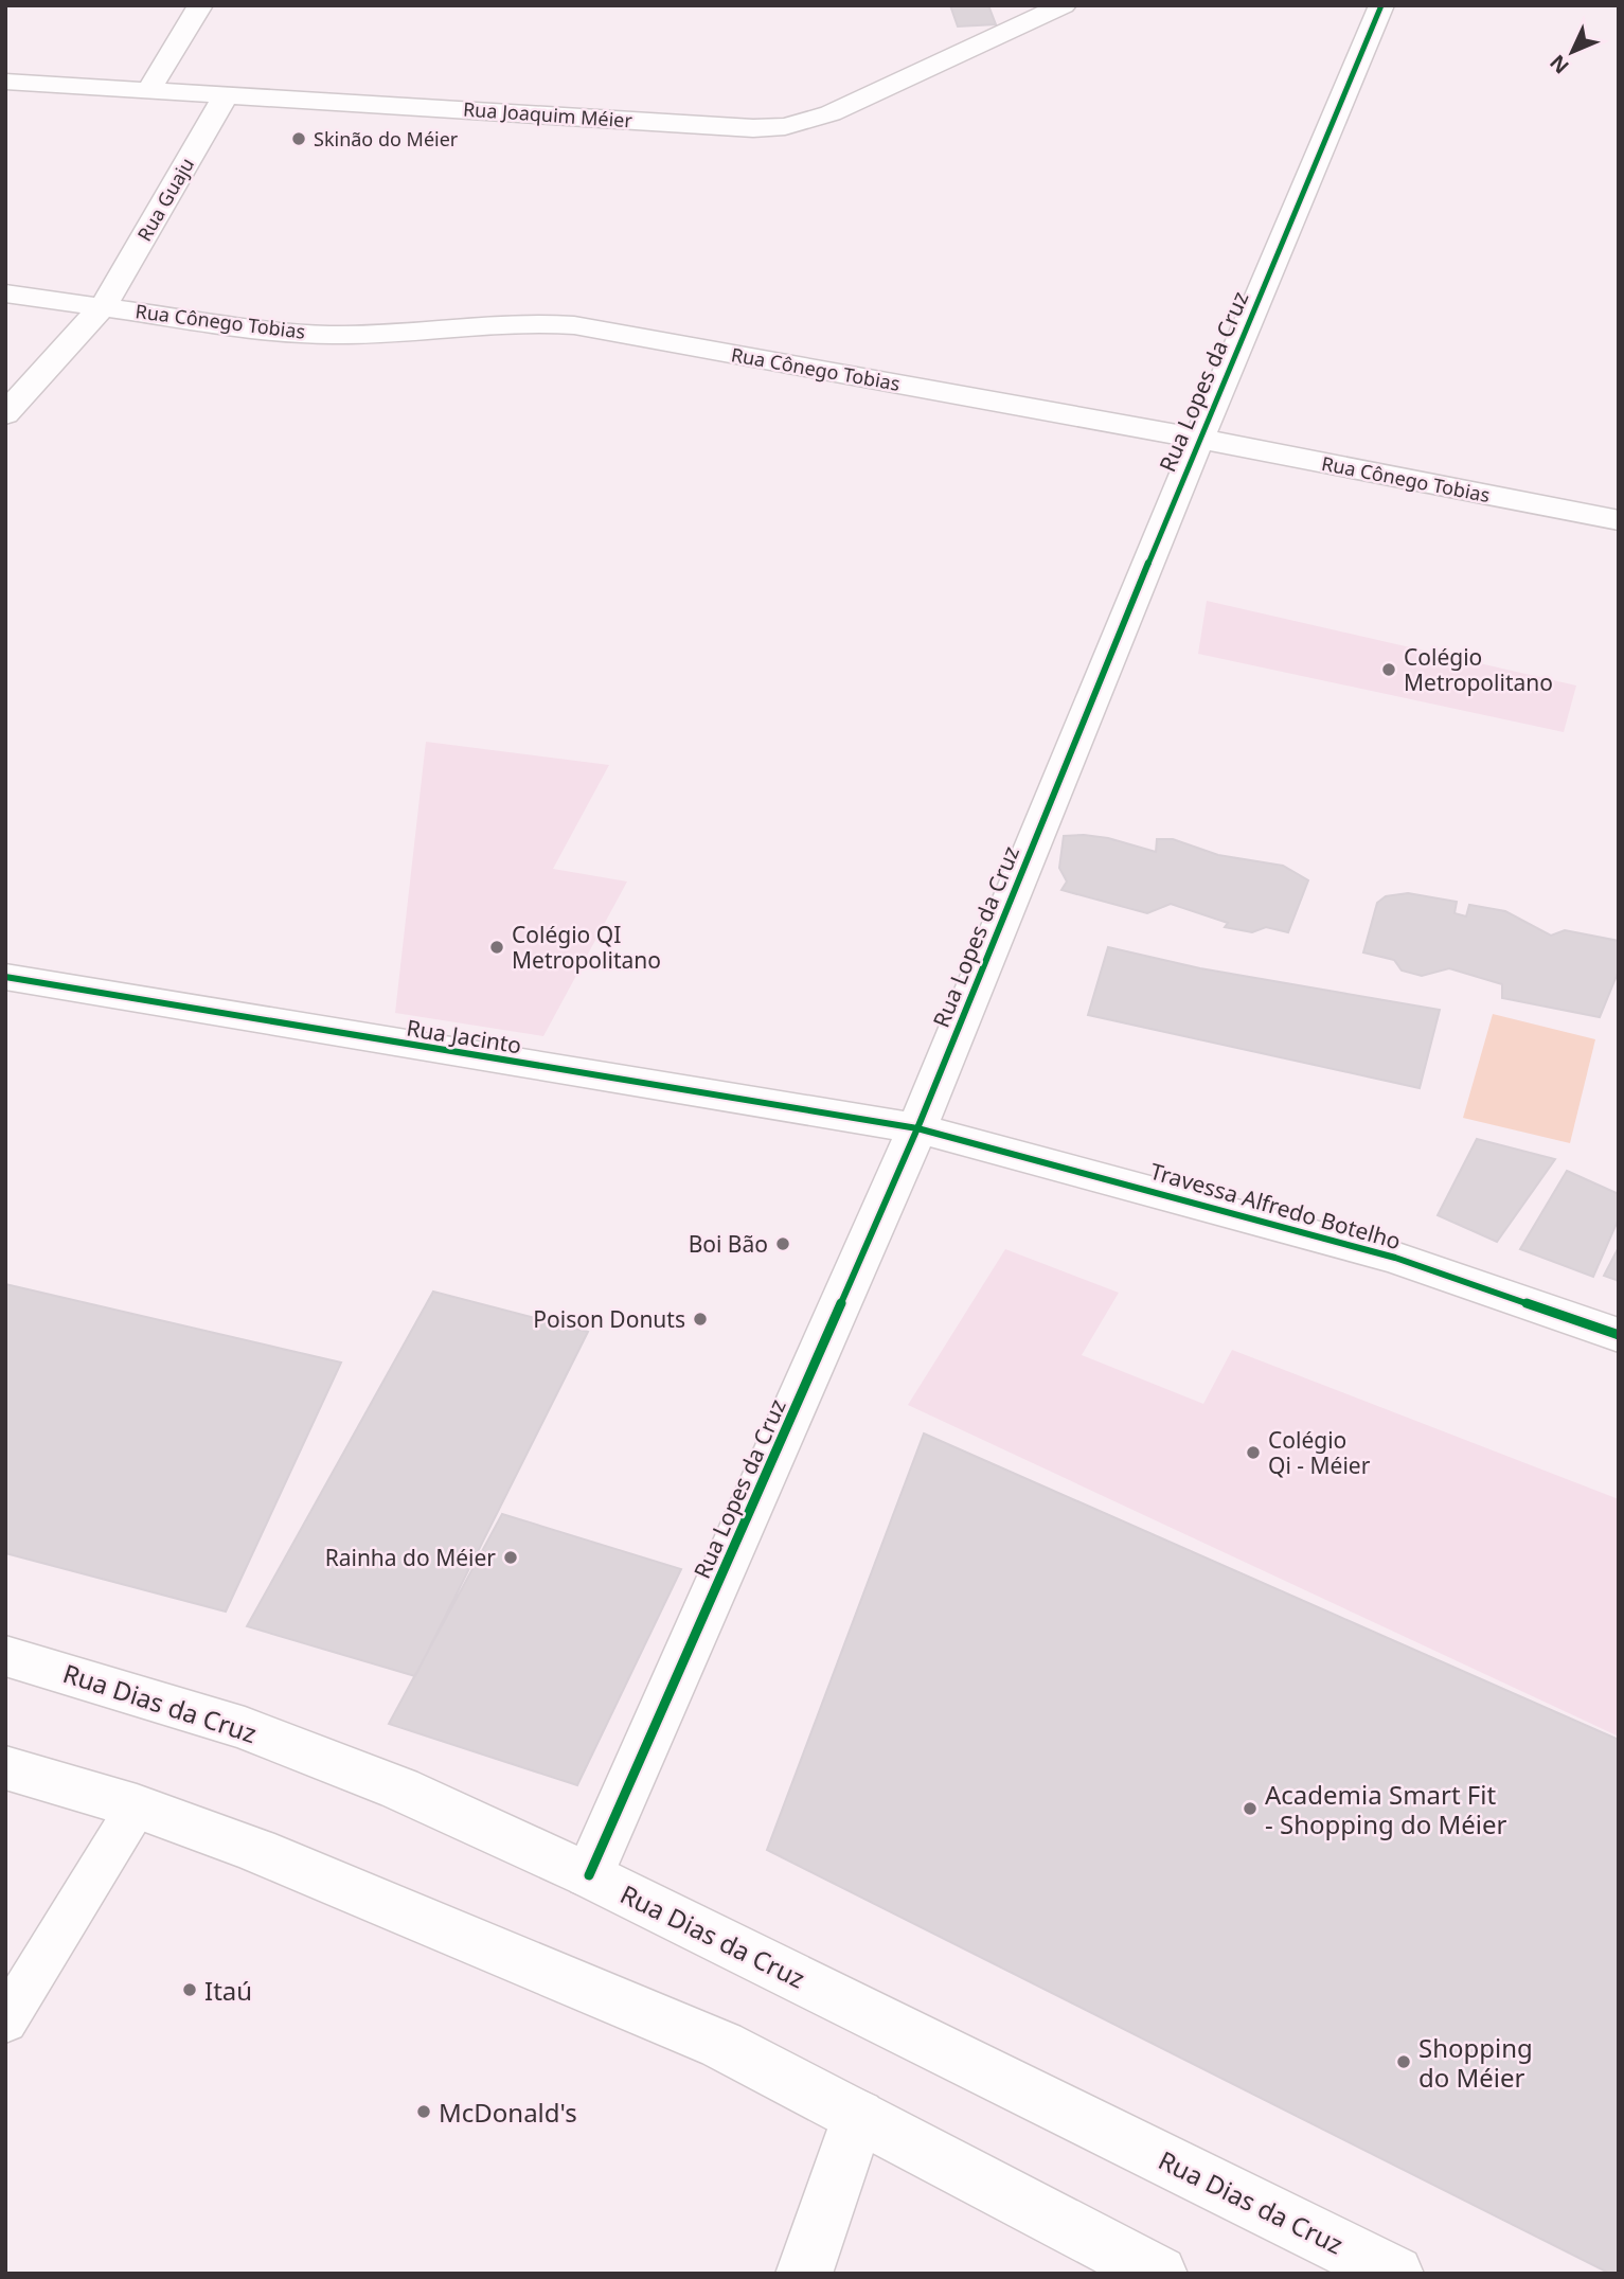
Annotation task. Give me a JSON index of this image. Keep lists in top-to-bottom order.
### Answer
{
  "streets": {
    "street": [
      "Rua Joaquim Méier",
      "Rua Guaju",
      "Rua Cônego Tobias",
      "Rua Lopes da Cruz",
      "Rua Jacinto",
      "Travessa Alfredo Botelho",
      "Rua Dias da Cruz"
    ]
  },
  "crossings": [
    ["Rua Joaquim Méier", "Rua Guaju"],
    ["Rua Guaju", "Rua Cônego Tobias"],
    ["Rua Cônego Tobias", "Rua Lopes da Cruz"],
    ["Rua Lopes da Cruz", "Rua Jacinto"],
    ["Rua Lopes da Cruz", "Travessa Alfredo Botelho"],
    ["Rua Lopes da Cruz", "Rua Dias da Cruz"],
    ["Rua Jacinto", "Travessa Alfredo Botelho"]
  ],
  "places": [
    "Skinão do Méier",
    "Colégio Metropolitano",
    "Colégio QI Metropolitano",
    "Boi Bão",
    "Poison Donuts",
    "Colégio Qi - Méier",
    "Rainha do Méier",
    "Academia Smart Fit - Shopping do Méier",
    "Itaú",
    "Shopping do Méier",
    "McDonald's"
  ],
  "north": "bottom left"
}
